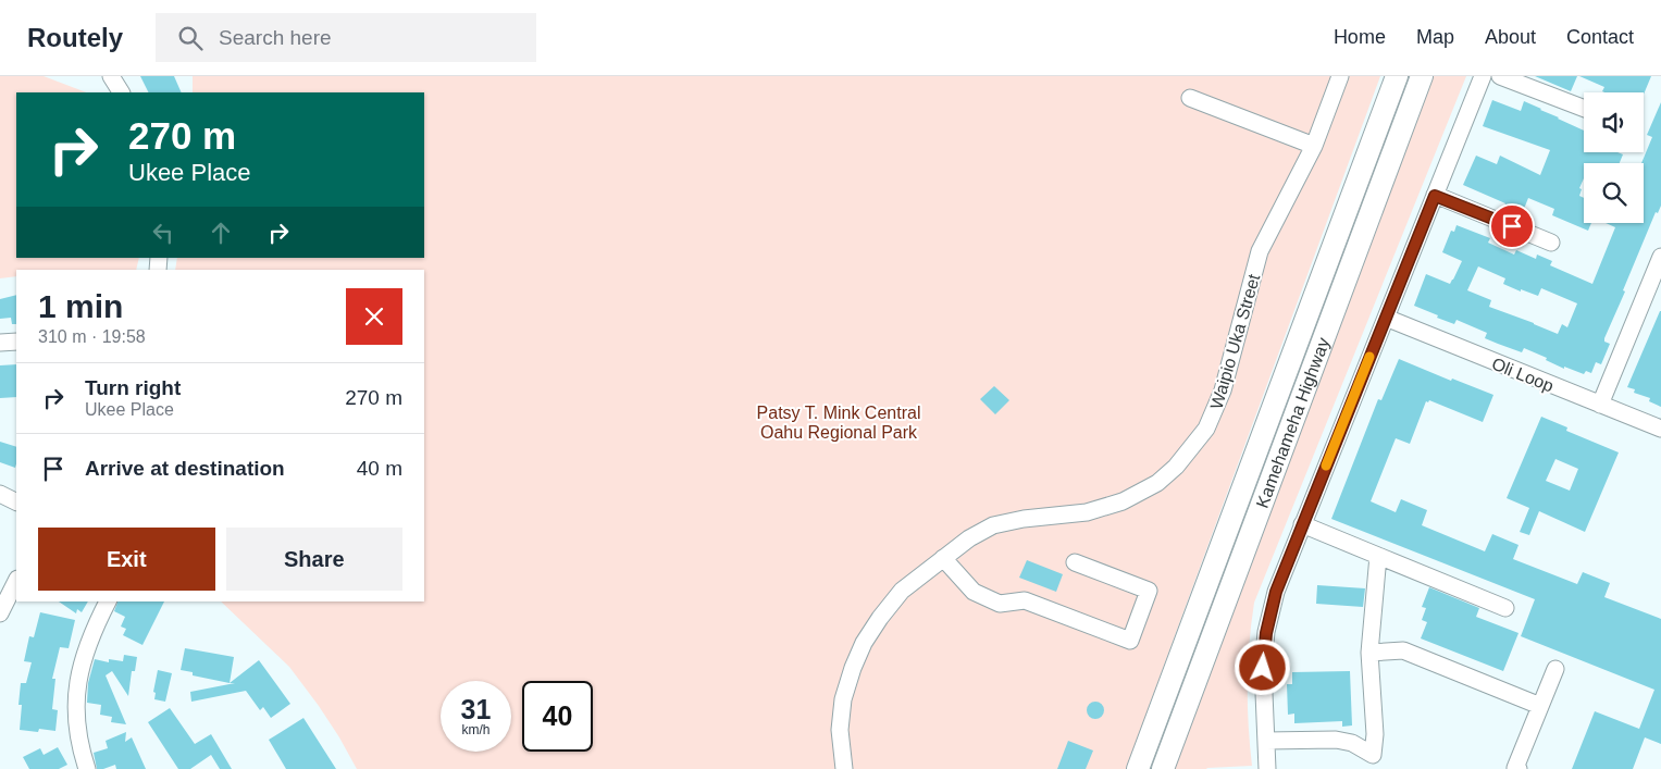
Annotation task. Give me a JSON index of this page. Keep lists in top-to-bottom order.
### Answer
{
  "streets": {
    "main road": ["Kamehameha Highway"],
    "street": ["Waipio Uka Street", "Oli Loop"]
  },
  "parks": ["Patsy T. Mink Central Oahu Regional Park"],
  "page": {
    "header": "Routely",
    "search": "Search here",
    "nav": [
      "Home",
      "Map",
      "About",
      "Contact"
    ],
    "turn": ["270 m", "Ukee Place"],
    "heading": ["1 min", "310 m · 19:58"],
    "list": [
      {
        "name": "Turn right",
        "note": "Ukee Place",
        "value": "270 m"
      },
      {
        "name": "Arrive at destination",
        "value": "40 m"
      }
    ],
    "buttons": ["Exit", "Share"],
    "speed": "31 km/h",
    "limit": "40"
  }
}
